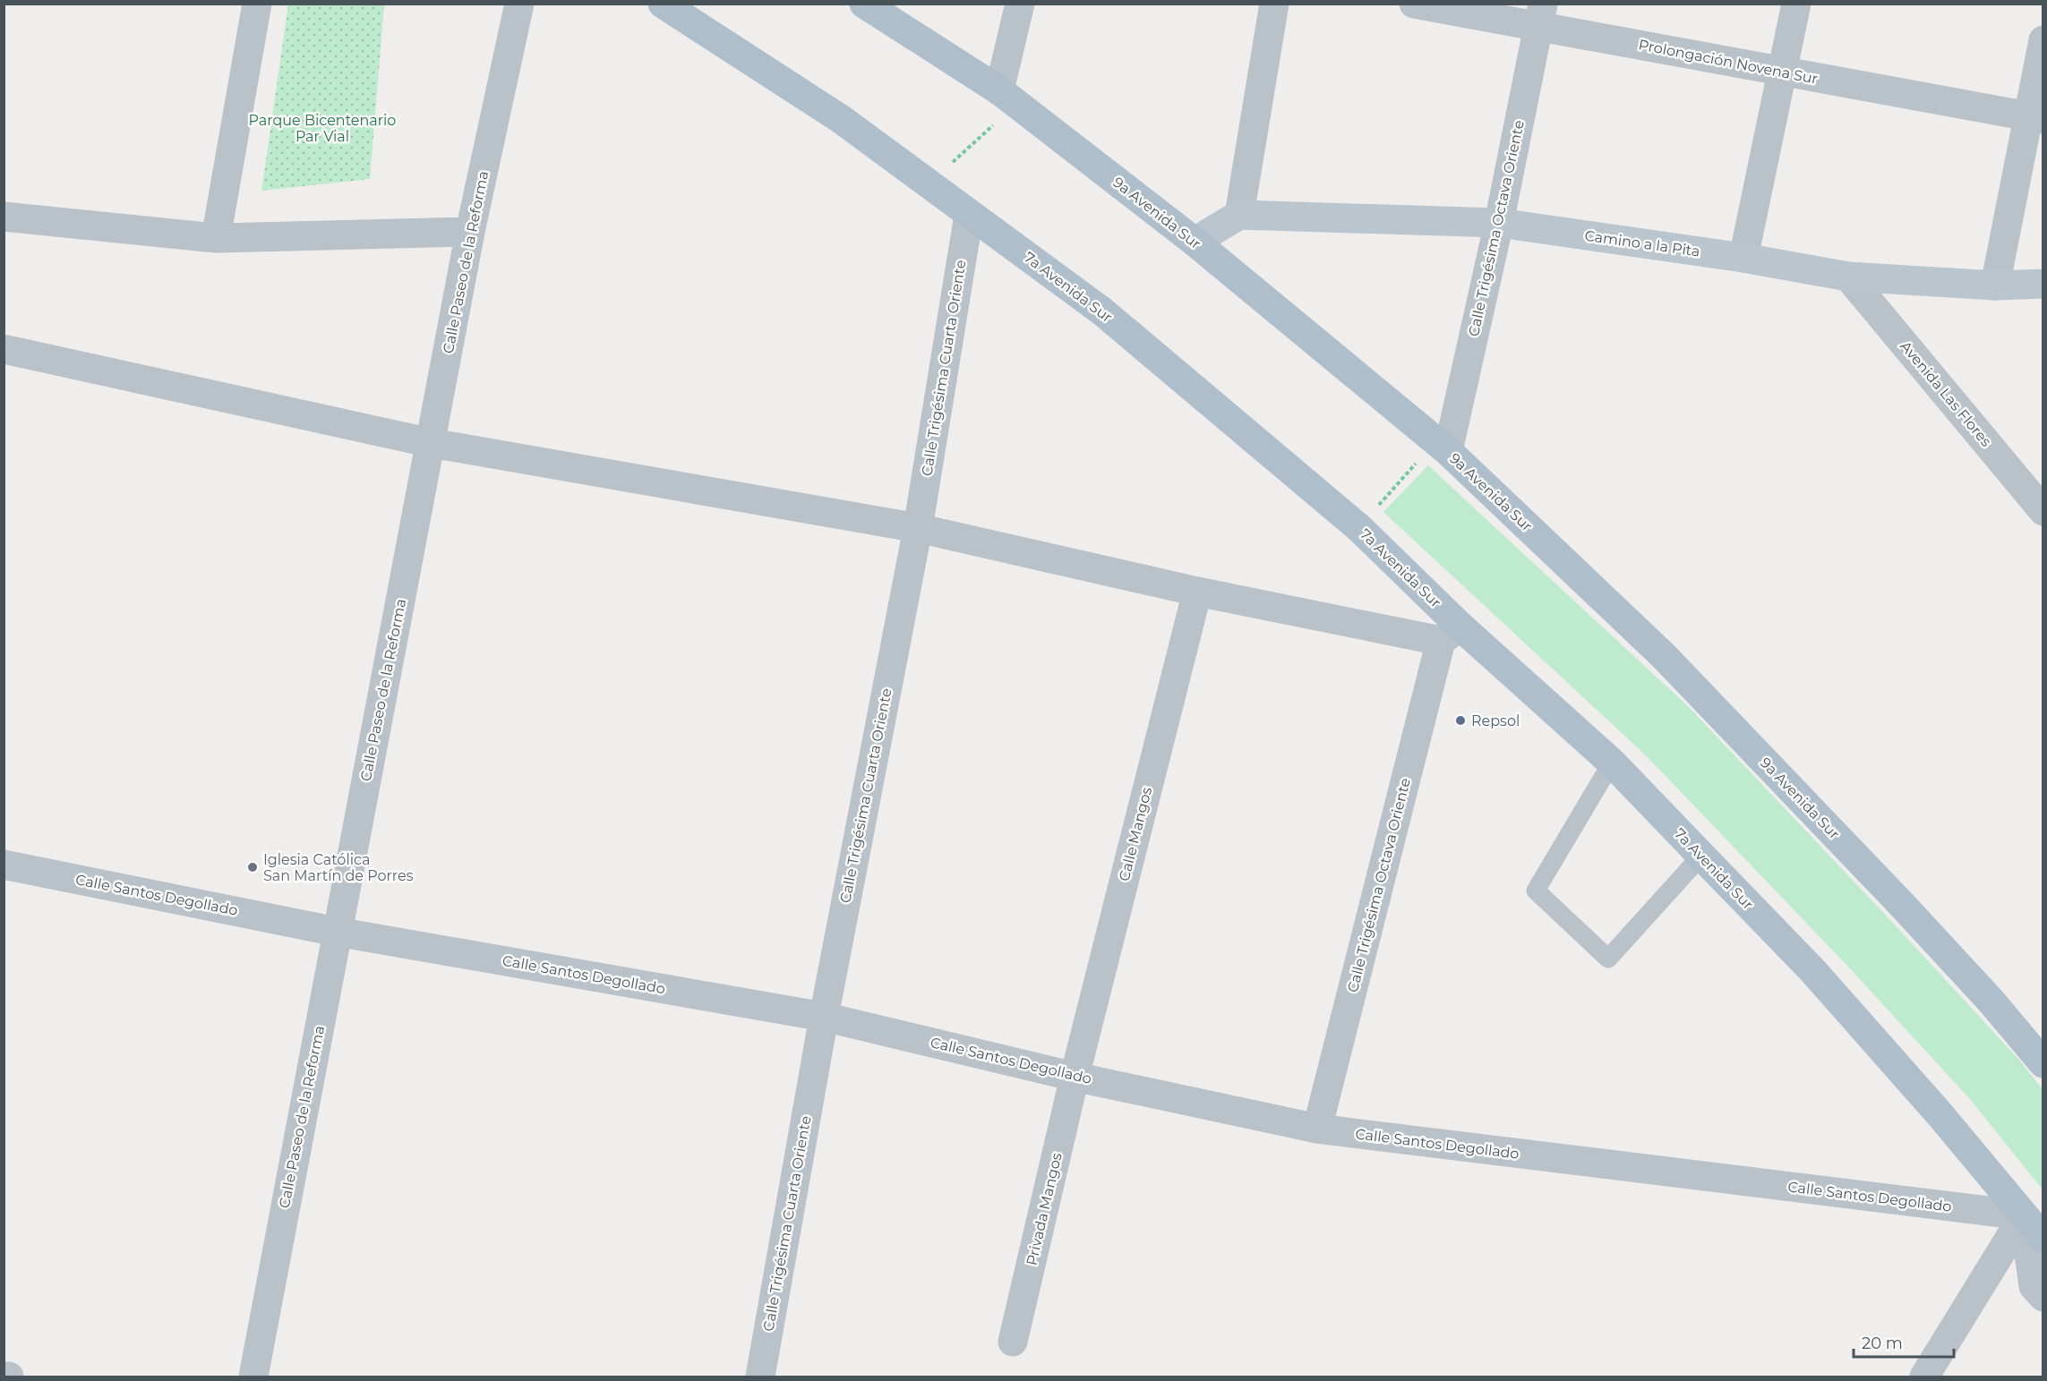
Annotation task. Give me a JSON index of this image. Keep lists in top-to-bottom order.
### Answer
{
  "streets": {
    "main road": ["9a Avenida Sur", "7a Avenida Sur"],
    "street": [
      "Prolongación Novena Sur",
      "Calle Trigésima Octava Oriente",
      "Camino a la Pita",
      "Calle Paseo de la Reforma",
      "Calle Trigésima Cuarta Oriente",
      "Avenida Las Flores",
      "Calle Mangos",
      "Calle Santos Degollado",
      "Privada Mangos"
    ]
  },
  "crossings": [
    ["Prolongación Novena Sur", "Calle Trigésima Octava Oriente"],
    ["9a Avenida Sur", "Calle Trigésima Octava Oriente"],
    ["Calle Trigésima Octava Oriente", "Camino a la Pita"],
    ["Calle Trigésima Octava Oriente", "7a Avenida Sur"],
    ["Calle Trigésima Octava Oriente", "Calle Santos Degollado"],
    ["Camino a la Pita", "Avenida Las Flores"],
    ["Calle Paseo de la Reforma", "Calle Santos Degollado"],
    ["7a Avenida Sur", "Calle Trigésima Cuarta Oriente"],
    ["7a Avenida Sur", "Calle Santos Degollado"],
    ["Calle Trigésima Cuarta Oriente", "Calle Santos Degollado"],
    ["Calle Mangos", "Calle Santos Degollado"],
    ["Calle Mangos", "Privada Mangos"],
    ["Calle Santos Degollado", "Privada Mangos"]
  ],
  "parks": ["Parque Bicentenario Par Vial"],
  "places": ["Repsol", "Iglesia Católica San Martín de Porres"],
  "scale_bar": "20 m"
}
